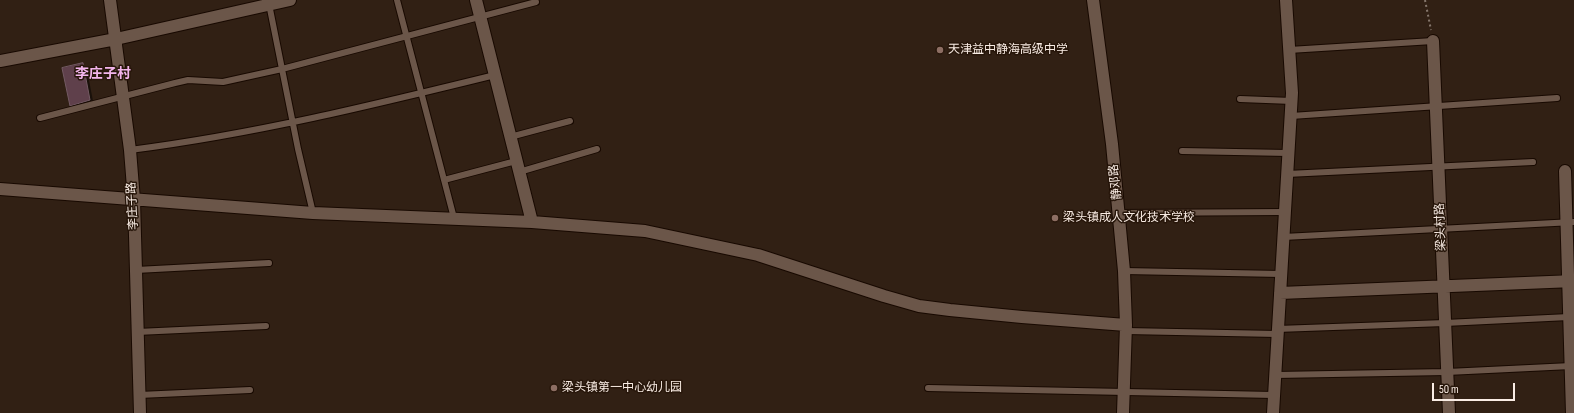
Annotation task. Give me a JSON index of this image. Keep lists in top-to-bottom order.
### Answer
{
  "streets": {
    "street": ["静邓路", "李庄子路", "梁头村路"]
  },
  "districts": ["李庄子村"],
  "places": ["天津益中静海高级中学", "梁头镇成人文化技术学校", "梁头镇第一中心幼儿园"],
  "scale_bar": "50 m"
}
